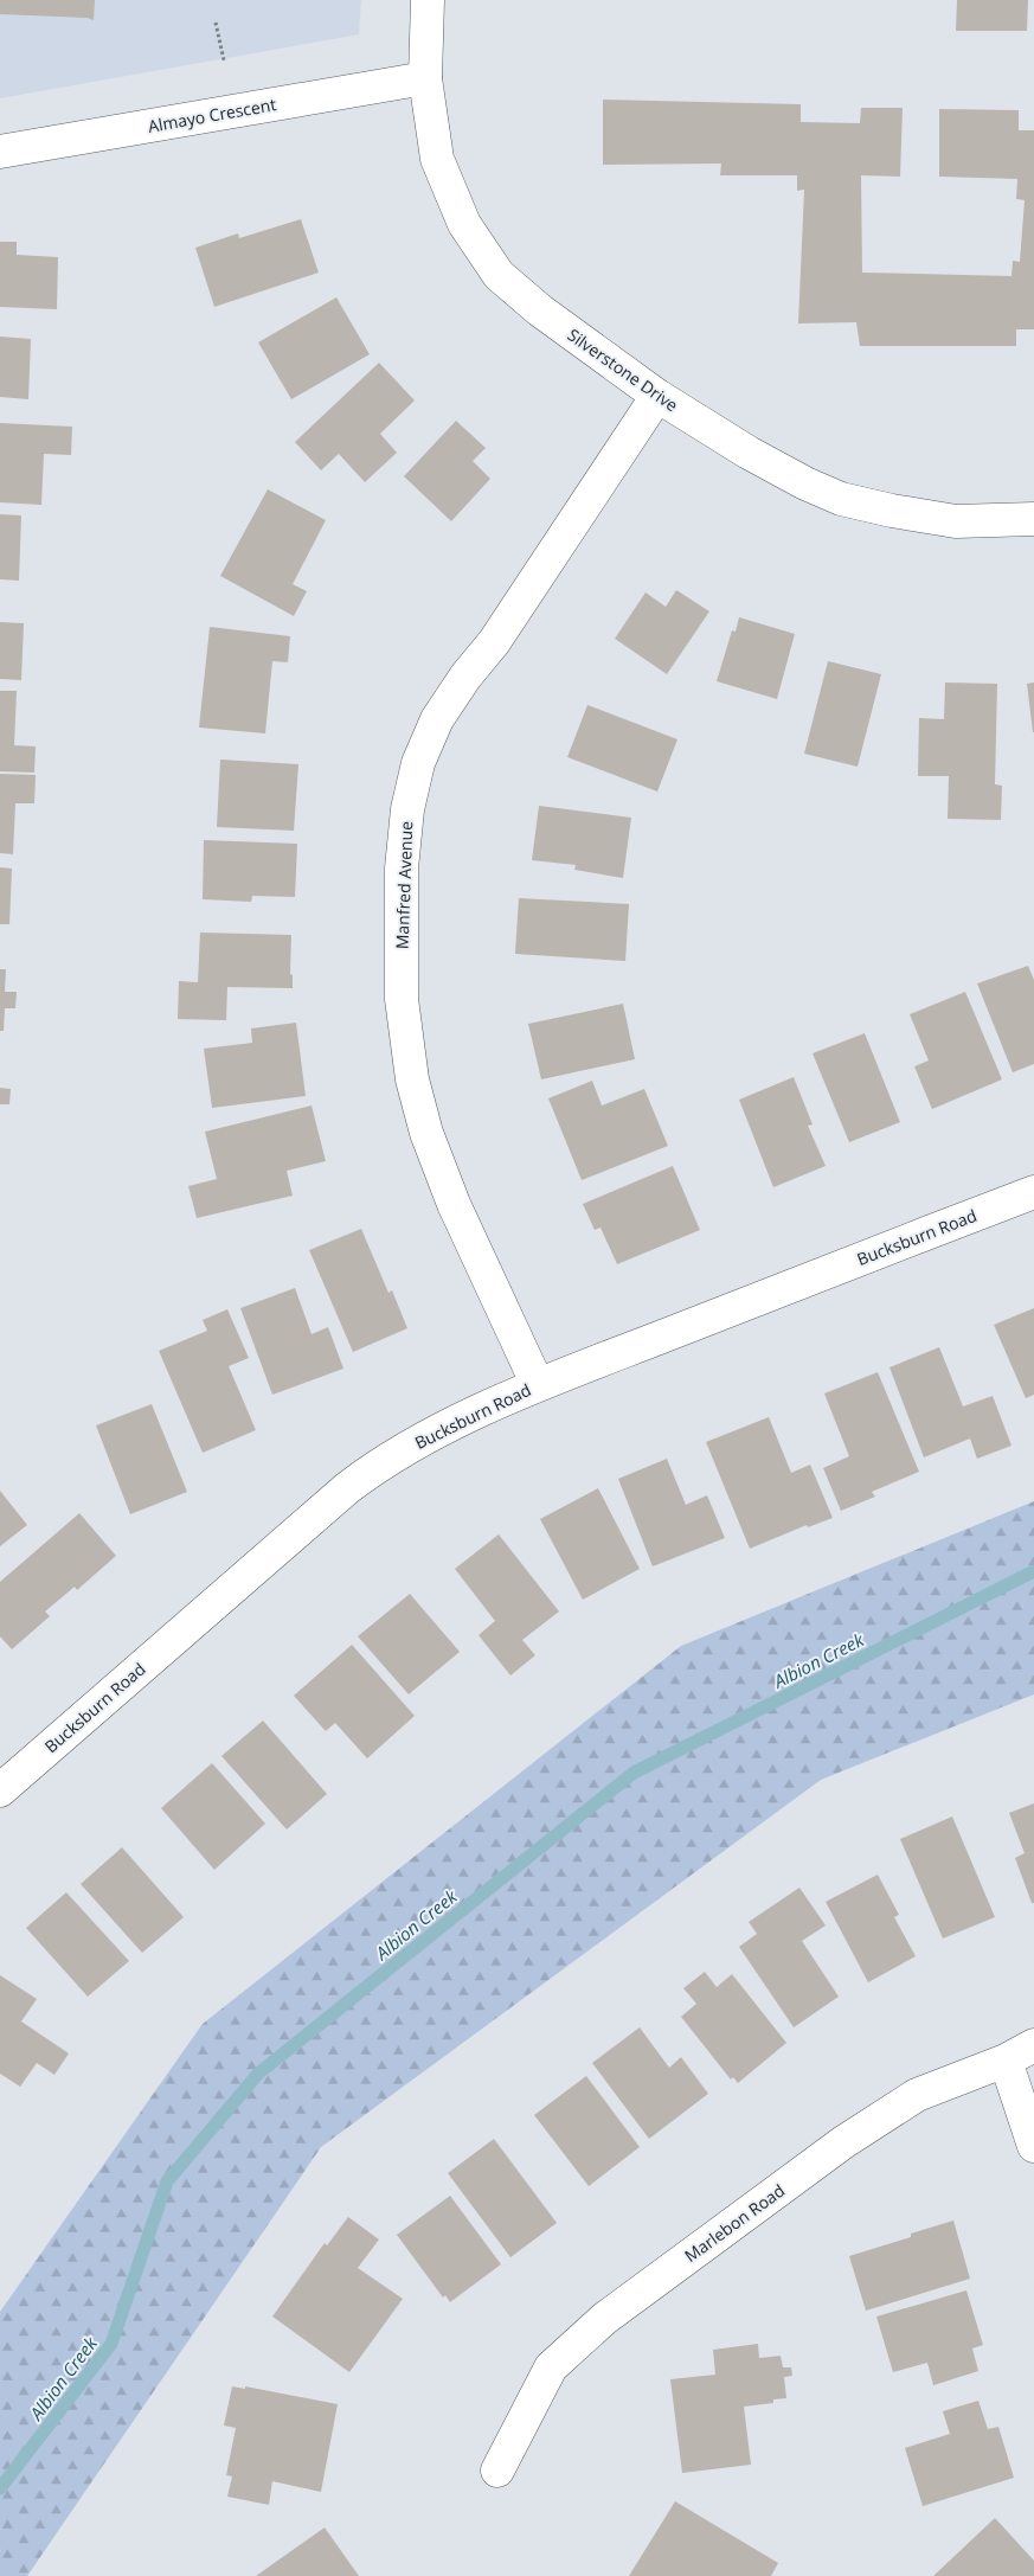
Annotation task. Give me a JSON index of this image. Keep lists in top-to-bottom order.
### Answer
{
  "streets": {
    "street": [
      "Almayo Crescent",
      "Silverstone Drive",
      "Manfred Avenue",
      "Bucksburn Road",
      "Marlebon Road"
    ]
  },
  "crossings": [
    ["Almayo Crescent", "Silverstone Drive"],
    ["Silverstone Drive", "Manfred Avenue"],
    ["Manfred Avenue", "Bucksburn Road"]
  ],
  "water": ["Albion Creek"]
}
